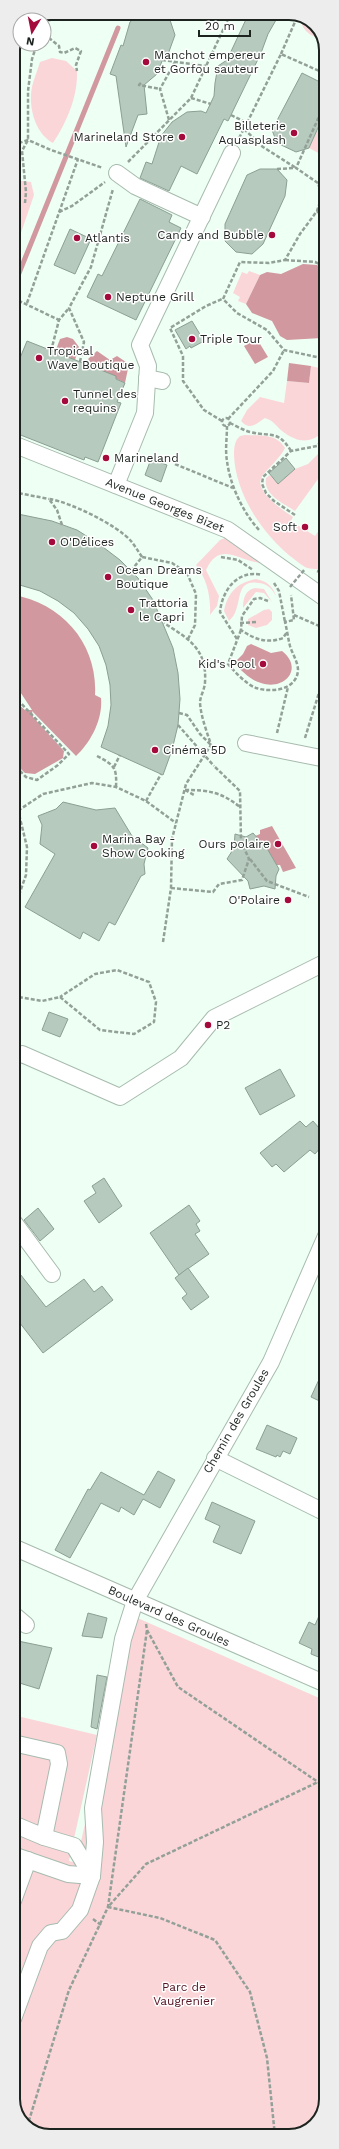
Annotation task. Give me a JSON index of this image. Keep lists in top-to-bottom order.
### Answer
{
  "streets": {
    "street": ["Avenue Georges Bizet", "Chemin des Groules", "Boulevard des Groules"]
  },
  "crossings": [
    ["Chemin des Groules", "Boulevard des Groules"]
  ],
  "parks": ["Parc de Vaugrenier"],
  "places": [
    "Manchot empereur et Gorfou sauteur",
    "Billeterie Aquasplash",
    "Marineland Store",
    "Candy and Bubble",
    "Atlantis",
    "Neptune Grill",
    "Triple Tour",
    "Tropical Wave Boutique",
    "Tunnel des requins",
    "Marineland",
    "Soft",
    "O'Délices",
    "Ocean Dreams Boutique",
    "Trattoria le Capri",
    "Kid's Pool",
    "Cinéma 5D",
    "Ours polaire",
    "Marina Bay - Show Cooking",
    "O'Polaire",
    "P2"
  ],
  "scale_bar": "20 m",
  "north": "bottom"
}
